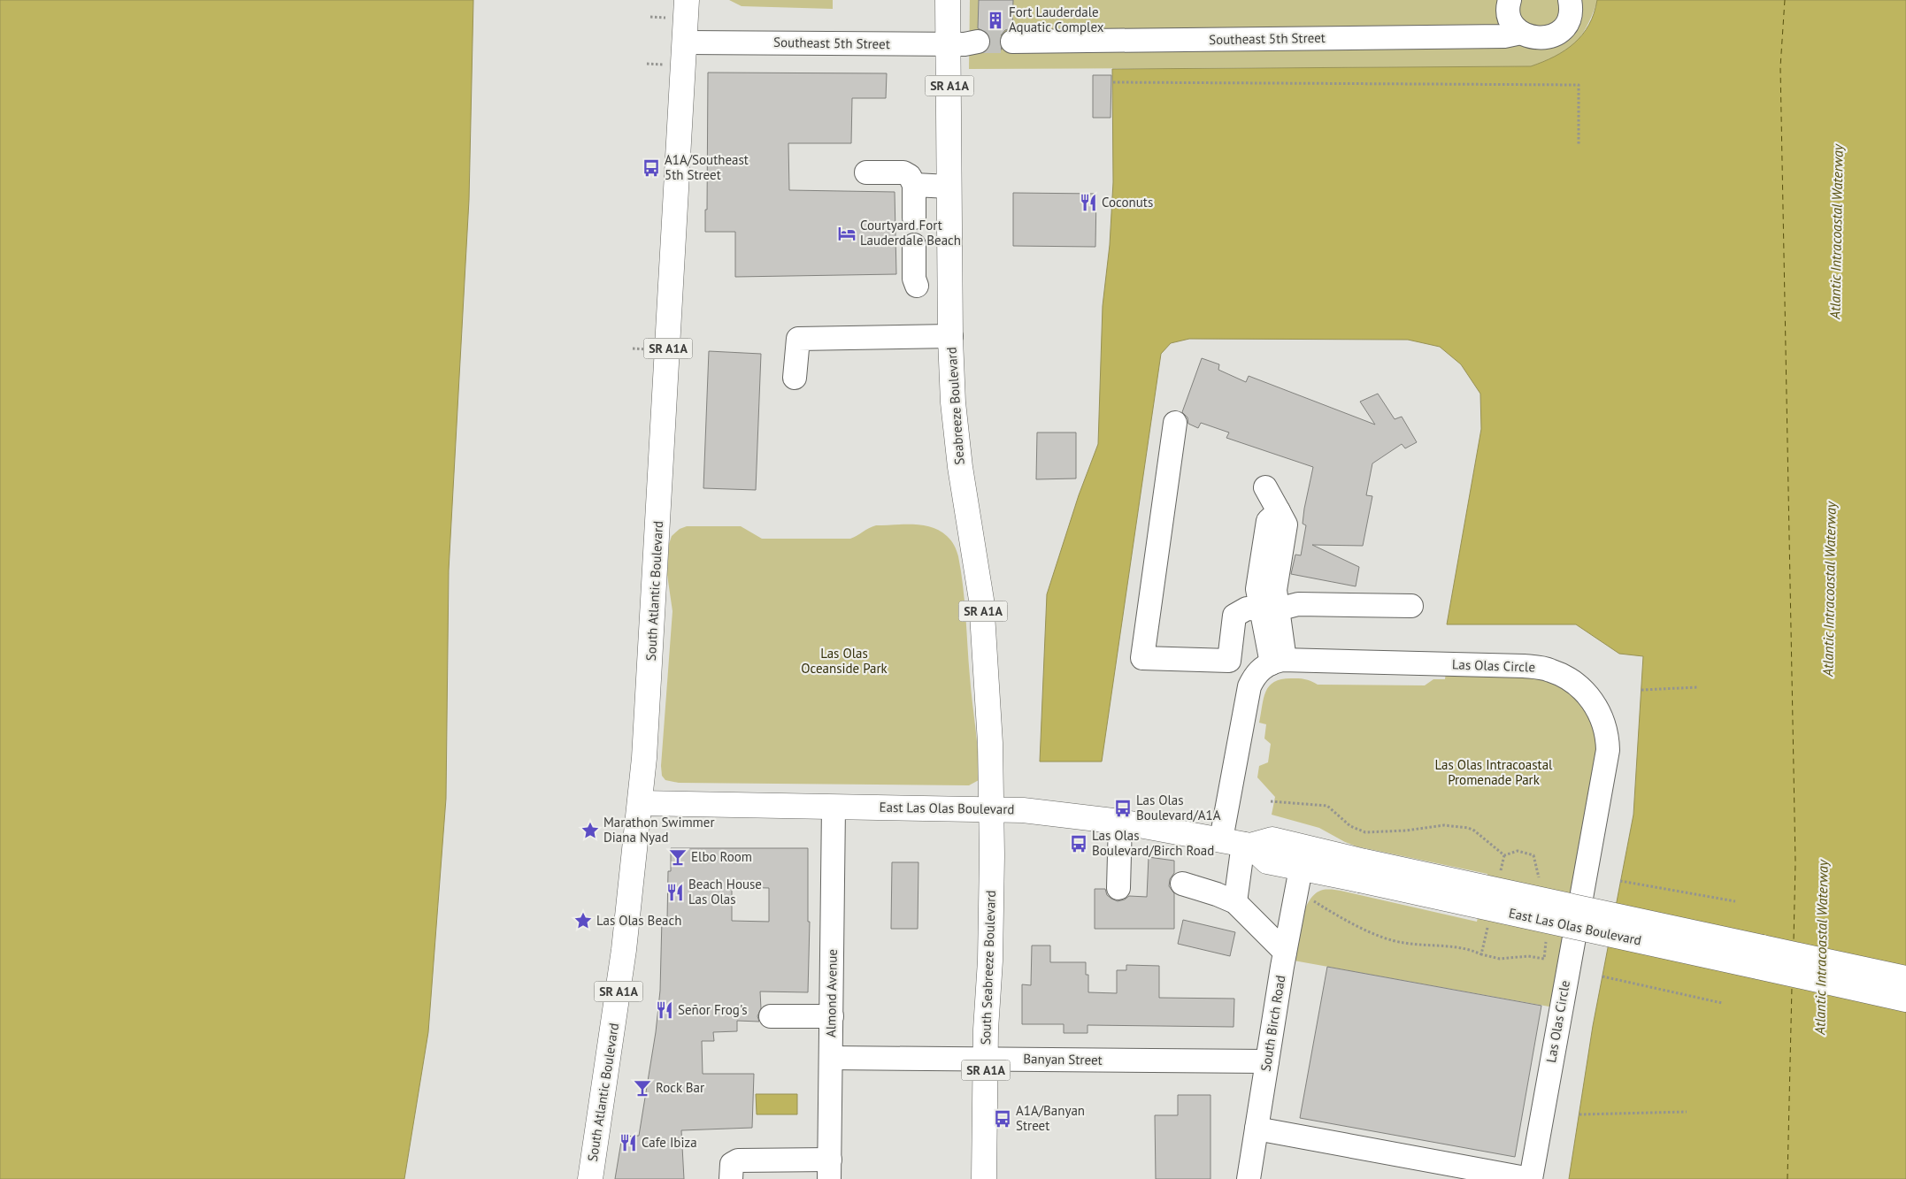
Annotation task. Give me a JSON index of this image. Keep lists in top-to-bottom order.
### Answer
{
  "streets": {
    "main road": [
      "SR A1A",
      "Seabreeze Boulevard",
      "South Atlantic Boulevard",
      "East Las Olas Boulevard",
      "South Seabreeze Boulevard"
    ],
    "street": [
      "Southeast 5th Street",
      "Las Olas Circle",
      "Almond Avenue",
      "South Birch Road",
      "Banyan Street"
    ]
  },
  "crossings": [
    ["Southeast 5th Street", "Seabreeze Boulevard"],
    ["Southeast 5th Street", "South Atlantic Boulevard"],
    ["Seabreeze Boulevard", "East Las Olas Boulevard"],
    ["Seabreeze Boulevard", "South Seabreeze Boulevard"],
    ["South Atlantic Boulevard", "East Las Olas Boulevard"],
    ["East Las Olas Boulevard", "South Seabreeze Boulevard"],
    ["East Las Olas Boulevard", "Almond Avenue"],
    ["East Las Olas Boulevard", "South Birch Road"],
    ["South Seabreeze Boulevard", "Banyan Street"],
    ["Almond Avenue", "Banyan Street"],
    ["South Birch Road", "Banyan Street"]
  ],
  "water": ["Atlantic Intracoastal Waterway"],
  "parks": ["Las Olas Oceanside Park", "Las Olas Intracoastal Promenade Park"],
  "places": {
    "building": ["Fort Lauderdale Aquatic Complex"],
    "bus stop": [
      "A1A/Southeast 5th Street",
      "Las Olas Boulevard/A1A",
      "Las Olas Boulevard/Birch Road",
      "A1A/Banyan Street"
    ],
    "restaurant": [
      "Coconuts",
      "Beach House Las Olas",
      "Señor Frog's",
      "Cafe Ibiza"
    ],
    "hotel": ["Courtyard Fort Lauderdale Beach"],
    "place": ["Marathon Swimmer Diana Nyad", "Las Olas Beach"],
    "bar": ["Elbo Room", "Rock Bar"]
  }
}
